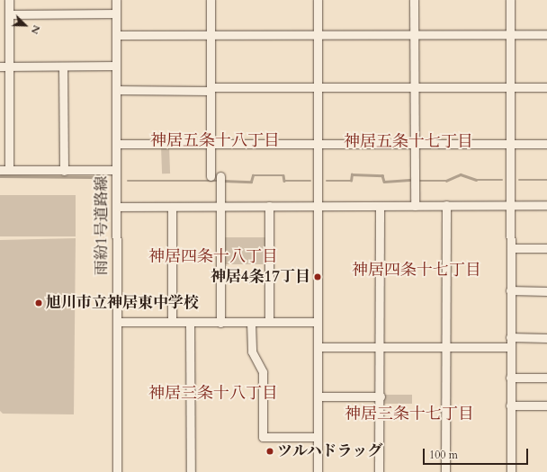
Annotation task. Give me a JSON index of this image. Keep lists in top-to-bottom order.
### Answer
{
  "streets": {
    "street": ["雨紛1号道路線"]
  },
  "districts": [
    "神居五条十八丁目",
    "神居五条十七丁目",
    "神居四条十八丁目",
    "神居四条十七丁目",
    "神居三条十八丁目",
    "神居三条十七丁目"
  ],
  "places": ["神居4条17丁目", "旭川市立神居東中学校", "ツルハドラッグ"],
  "scale_bar": "100 m",
  "north": "bottom right"
}
